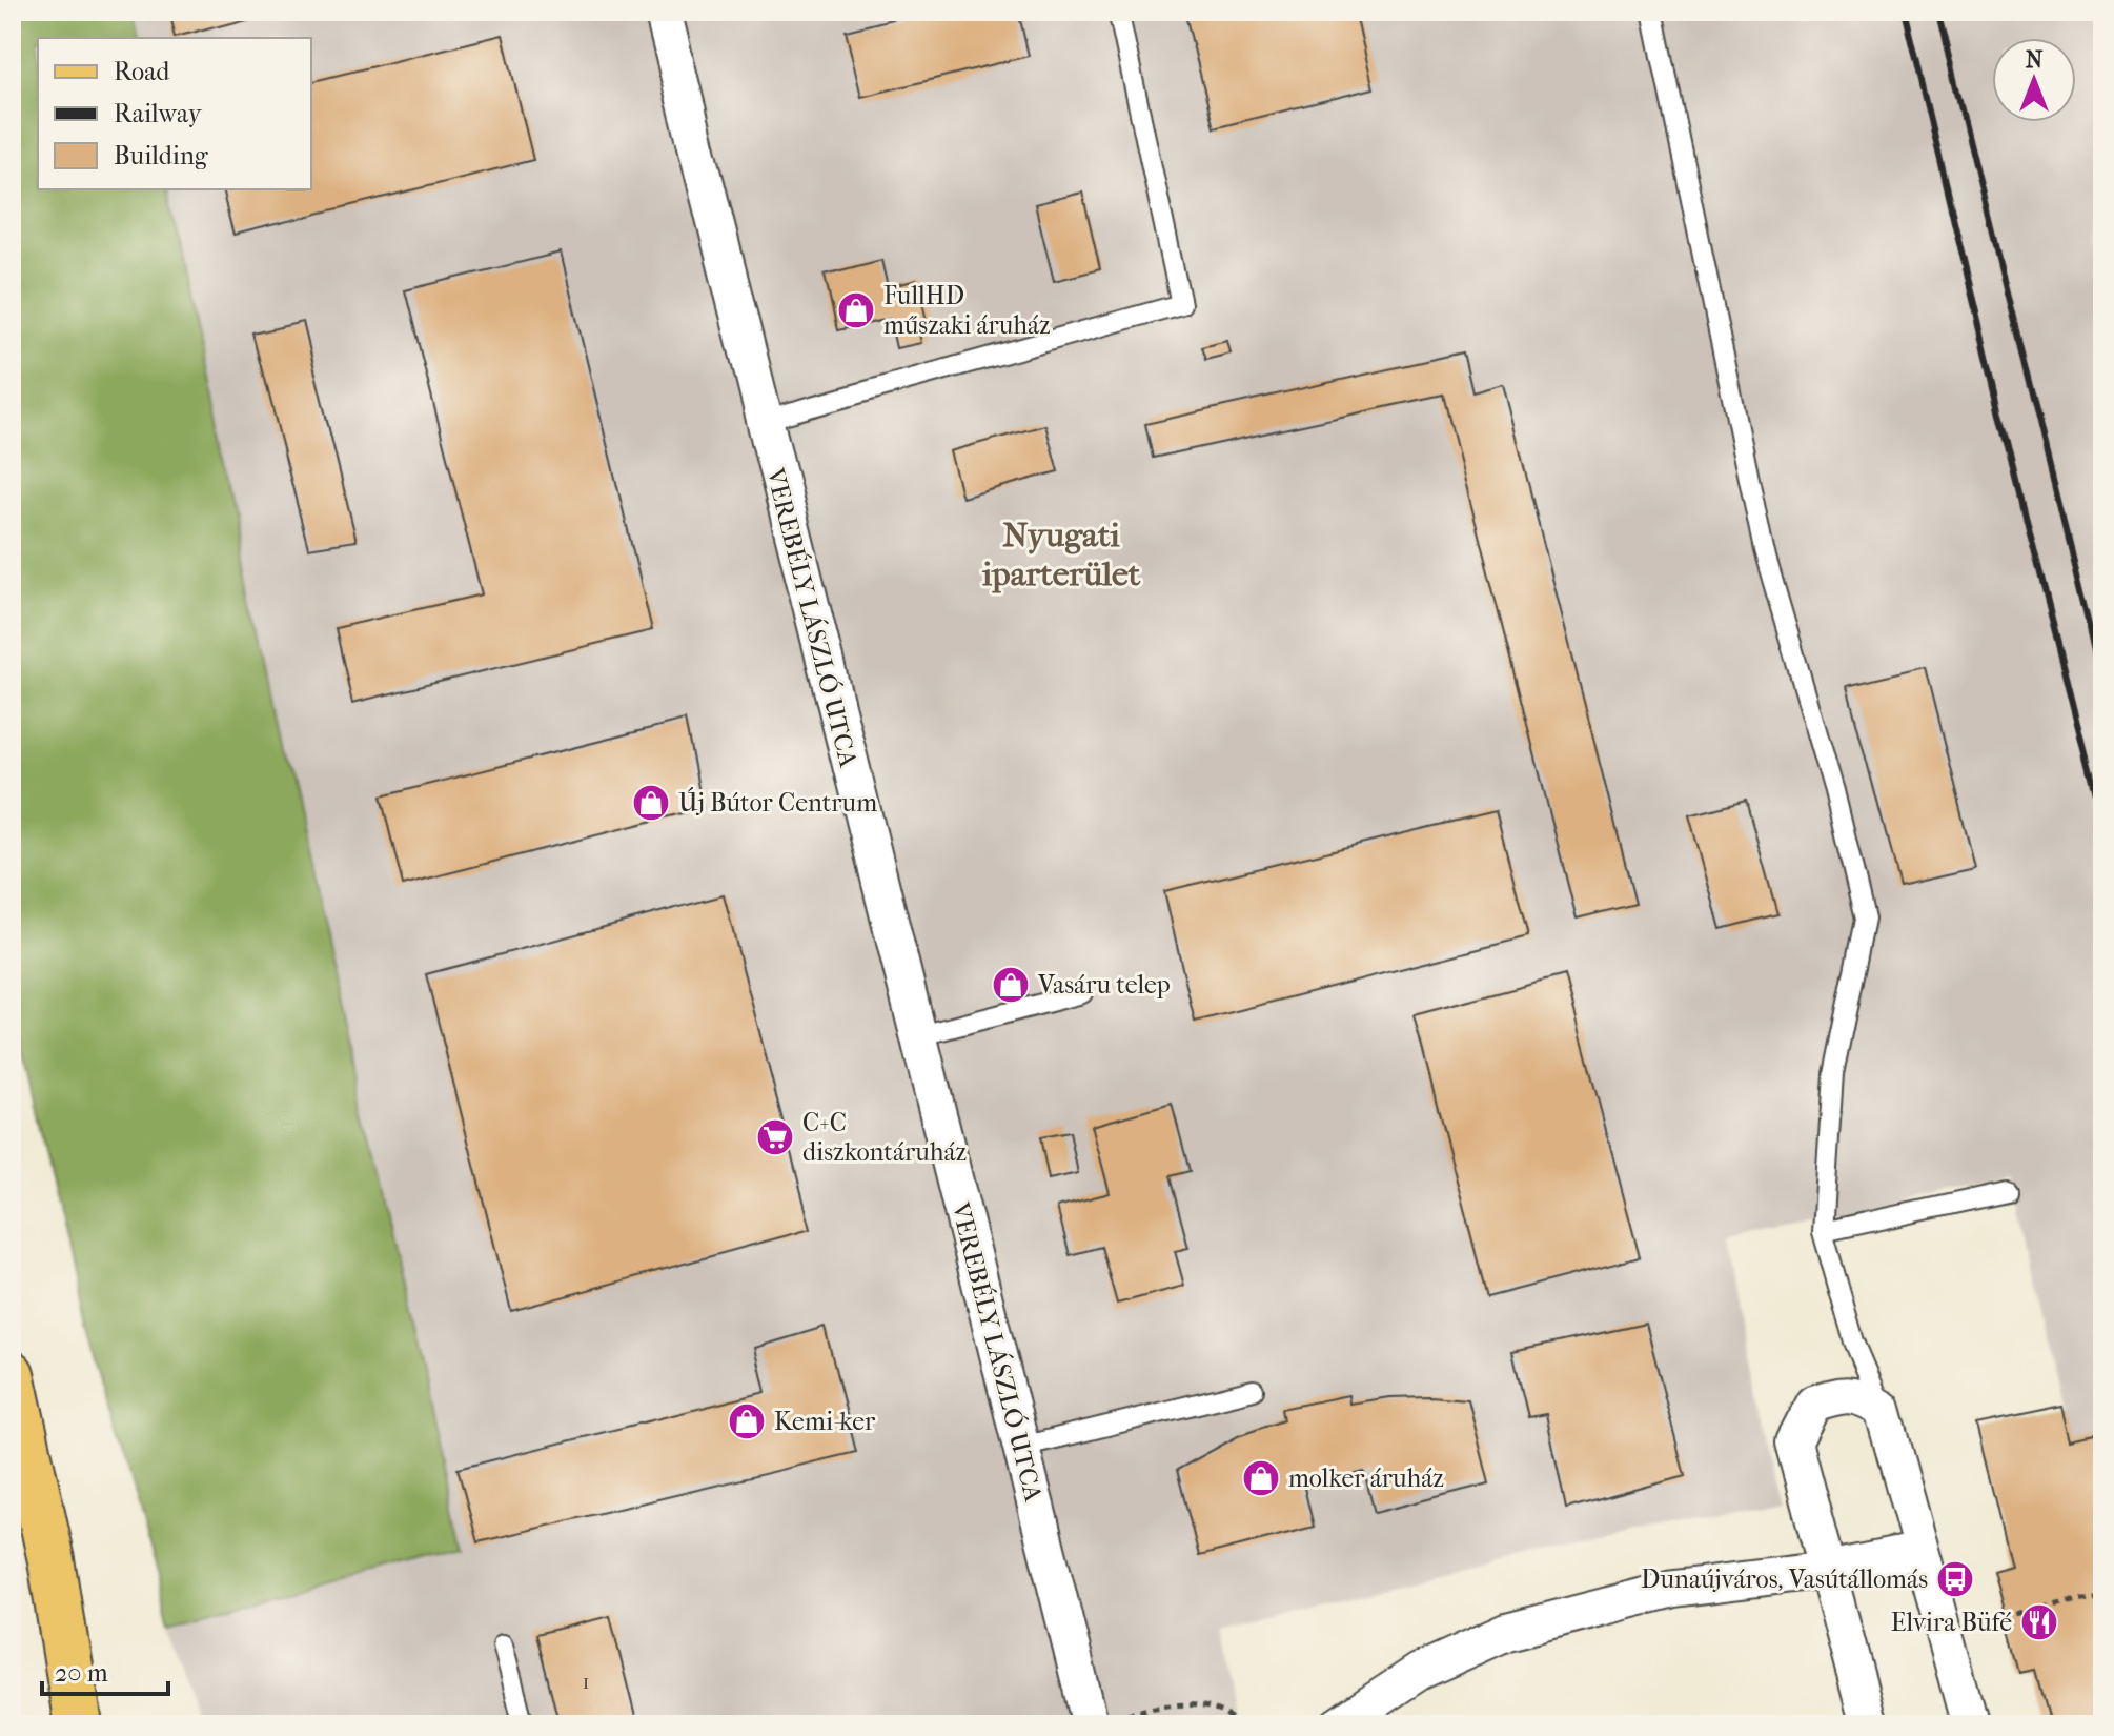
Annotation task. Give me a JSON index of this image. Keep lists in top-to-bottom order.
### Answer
{
  "streets": {
    "street": ["VEREBÉLY LÁSZLÓ UTCA"]
  },
  "districts": ["Nyugati iparterület"],
  "places": {
    "shop": [
      "FullHD műszaki áruház",
      "Új Bútor Centrum",
      "Vasáru telep",
      "Kemi-ker",
      "molker áruház"
    ],
    "supermarket": ["C+C diszkontáruház"],
    "bus stop": ["Dunaújváros, Vasútállomás"],
    "restaurant": ["Elvira Büfé"]
  },
  "house_numbers": ["1"],
  "legend": ["Road", "Railway", "Building"],
  "scale_bar": "20 m",
  "north": "top"
}
